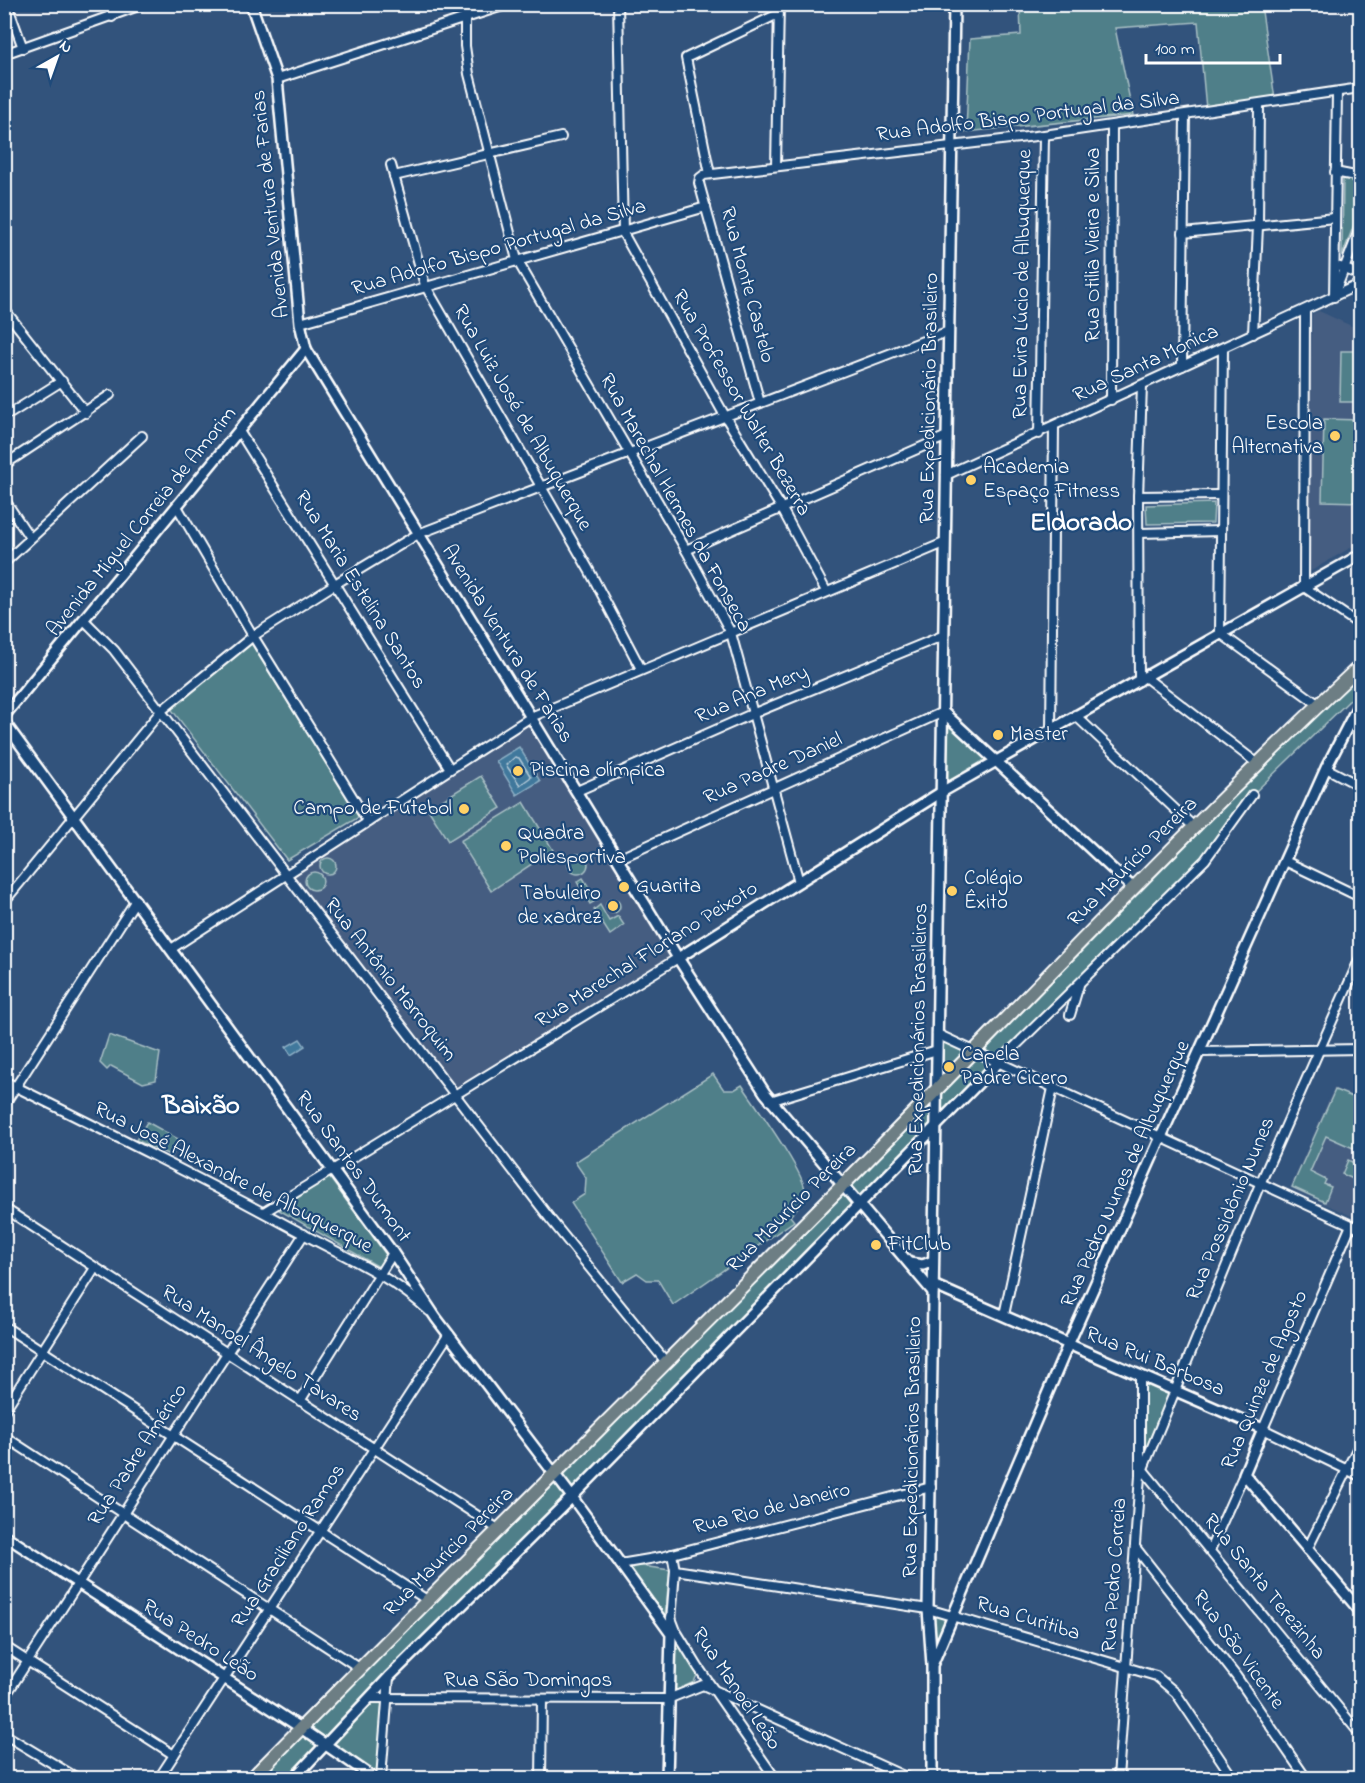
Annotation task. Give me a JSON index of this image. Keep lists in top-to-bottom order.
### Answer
{
  "streets": {
    "main road": ["Rua Maurício Pereira"],
    "street": [
      "Rua Adolfo Bispo Portugal da Silva",
      "Avenida Ventura de Farias",
      "Rua Otilia Vieira e Silva",
      "Rua Evira Lúcio de Albuquerque",
      "Rua Monte Castelo",
      "Rua Santa Monica",
      "Rua Expedicionário Brasileiro",
      "Rua Professor Walter Bezerra",
      "Rua Luiz José de Albuquerque",
      "Rua Marechal Hermes da Fonseca",
      "Avenida Miguel Correia de Amorim",
      "Rua Maria Estelina Santos",
      "Rua Ana Mery",
      "Rua Padre Daniel",
      "Rua Marechal Floriano Peixoto",
      "Rua Antônio Marroquim",
      "Rua Expedicionários Brasileiros",
      "Rua Santos Dumont",
      "Rua Pedro Nunes de Albuquerque",
      "Rua José Alexandre de Albuquerque",
      "Rua Possidônio Nunes",
      "Rua Manoel Ângelo Tavares",
      "Rua Rui Barbosa",
      "Rua Quinze de Agosto",
      "Rua Expedicionários Brasileiro",
      "Rua Padre Américo",
      "Rua Rio de Janeiro",
      "Rua Graciliano Ramos",
      "Rua Pedro Correia",
      "Rua Santa Terezinha",
      "Rua Curitiba",
      "Rua Pedro Leão",
      "Rua São Vicente",
      "Rua São Domingos",
      "Rua Manoel Leão"
    ]
  },
  "crossings": [
    ["Rua Adolfo Bispo Portugal da Silva", "Avenida Ventura de Farias"],
    ["Rua Adolfo Bispo Portugal da Silva", "Rua Otilia Vieira e Silva"],
    ["Rua Adolfo Bispo Portugal da Silva", "Rua Evira Lúcio de Albuquerque"],
    ["Rua Adolfo Bispo Portugal da Silva", "Rua Monte Castelo"],
    ["Rua Adolfo Bispo Portugal da Silva", "Rua Expedicionário Brasileiro"],
    ["Rua Adolfo Bispo Portugal da Silva", "Rua Professor Walter Bezerra"],
    ["Rua Adolfo Bispo Portugal da Silva", "Rua Luiz José de Albuquerque"],
    ["Rua Adolfo Bispo Portugal da Silva", "Rua Marechal Hermes da Fonseca"],
    ["Avenida Ventura de Farias", "Avenida Miguel Correia de Amorim"],
    ["Avenida Ventura de Farias", "Rua Ana Mery"],
    ["Avenida Ventura de Farias", "Rua Padre Daniel"],
    ["Avenida Ventura de Farias", "Rua Maurício Pereira"],
    ["Avenida Ventura de Farias", "Rua Marechal Floriano Peixoto"],
    ["Avenida Ventura de Farias", "Rua Expedicionários Brasileiros"],
    ["Avenida Ventura de Farias", "Rua Rui Barbosa"],
    ["Avenida Ventura de Farias", "Rua Expedicionários Brasileiro"],
    ["Rua Otilia Vieira e Silva", "Rua Santa Monica"],
    ["Rua Evira Lúcio de Albuquerque", "Rua Santa Monica"],
    ["Rua Santa Monica", "Rua Expedicionário Brasileiro"],
    ["Rua Expedicionário Brasileiro", "Rua Ana Mery"],
    ["Rua Expedicionário Brasileiro", "Rua Padre Daniel"],
    ["Rua Expedicionário Brasileiro", "Rua Marechal Floriano Peixoto"],
    ["Rua Expedicionário Brasileiro", "Rua Expedicionários Brasileiros"],
    ["Rua Marechal Hermes da Fonseca", "Rua Ana Mery"],
    ["Rua Marechal Hermes da Fonseca", "Rua Padre Daniel"],
    ["Rua Marechal Hermes da Fonseca", "Rua Marechal Floriano Peixoto"],
    ["Avenida Miguel Correia de Amorim", "Rua Maria Estelina Santos"],
    ["Avenida Miguel Correia de Amorim", "Rua Antônio Marroquim"],
    ["Rua Maurício Pereira", "Rua Antônio Marroquim"],
    ["Rua Maurício Pereira", "Rua Expedicionários Brasileiros"],
    ["Rua Maurício Pereira", "Rua Santos Dumont"],
    ["Rua Maurício Pereira", "Rua Manoel Ângelo Tavares"],
    ["Rua Maurício Pereira", "Rua Pedro Leão"],
    ["Rua Marechal Floriano Peixoto", "Rua Antônio Marroquim"],
    ["Rua Marechal Floriano Peixoto", "Rua Expedicionários Brasileiros"],
    ["Rua Marechal Floriano Peixoto", "Rua Santos Dumont"],
    ["Rua Marechal Floriano Peixoto", "Rua José Alexandre de Albuquerque"],
    ["Rua Expedicionários Brasileiros", "Rua Rui Barbosa"],
    ["Rua Expedicionários Brasileiros", "Rua Expedicionários Brasileiro"],
    ["Rua Santos Dumont", "Rua José Alexandre de Albuquerque"],
    ["Rua Santos Dumont", "Rua Rio de Janeiro"],
    ["Rua Santos Dumont", "Rua Graciliano Ramos"],
    ["Rua Pedro Nunes de Albuquerque", "Rua Rui Barbosa"],
    ["Rua Pedro Nunes de Albuquerque", "Rua Expedicionários Brasileiro"],
    ["Rua Pedro Nunes de Albuquerque", "Rua Curitiba"],
    ["Rua José Alexandre de Albuquerque", "Rua Padre Américo"],
    ["Rua Possidônio Nunes", "Rua Rui Barbosa"],
    ["Rua Possidônio Nunes", "Rua Pedro Correia"],
    ["Rua Possidônio Nunes", "Rua Santa Terezinha"],
    ["Rua Manoel Ângelo Tavares", "Rua Padre Américo"],
    ["Rua Manoel Ângelo Tavares", "Rua Graciliano Ramos"],
    ["Rua Rui Barbosa", "Rua Quinze de Agosto"],
    ["Rua Rui Barbosa", "Rua Expedicionários Brasileiro"],
    ["Rua Rui Barbosa", "Rua Pedro Correia"],
    ["Rua Quinze de Agosto", "Rua Santa Terezinha"],
    ["Rua Expedicionários Brasileiro", "Rua Rio de Janeiro"],
    ["Rua Expedicionários Brasileiro", "Rua Curitiba"],
    ["Rua Padre Américo", "Rua Pedro Leão"],
    ["Rua Graciliano Ramos", "Rua Pedro Leão"],
    ["Rua Pedro Correia", "Rua Santa Terezinha"],
    ["Rua Pedro Correia", "Rua Curitiba"],
    ["Rua Pedro Correia", "Rua São Vicente"]
  ],
  "districts": ["Eldorado", "Baixão"],
  "places": [
    "Escola Alternativa",
    "Academia Espaço Fitness",
    "Master",
    "Piscina olímpica",
    "Campo de Futebol",
    "Quadra Poliesportiva",
    "Guarita",
    "Colégio Êxito",
    "Tabuleiro de xadrez",
    "Capela Padre Cicero",
    "FitClub"
  ],
  "scale_bar": "100 m",
  "north": "top right"
}
